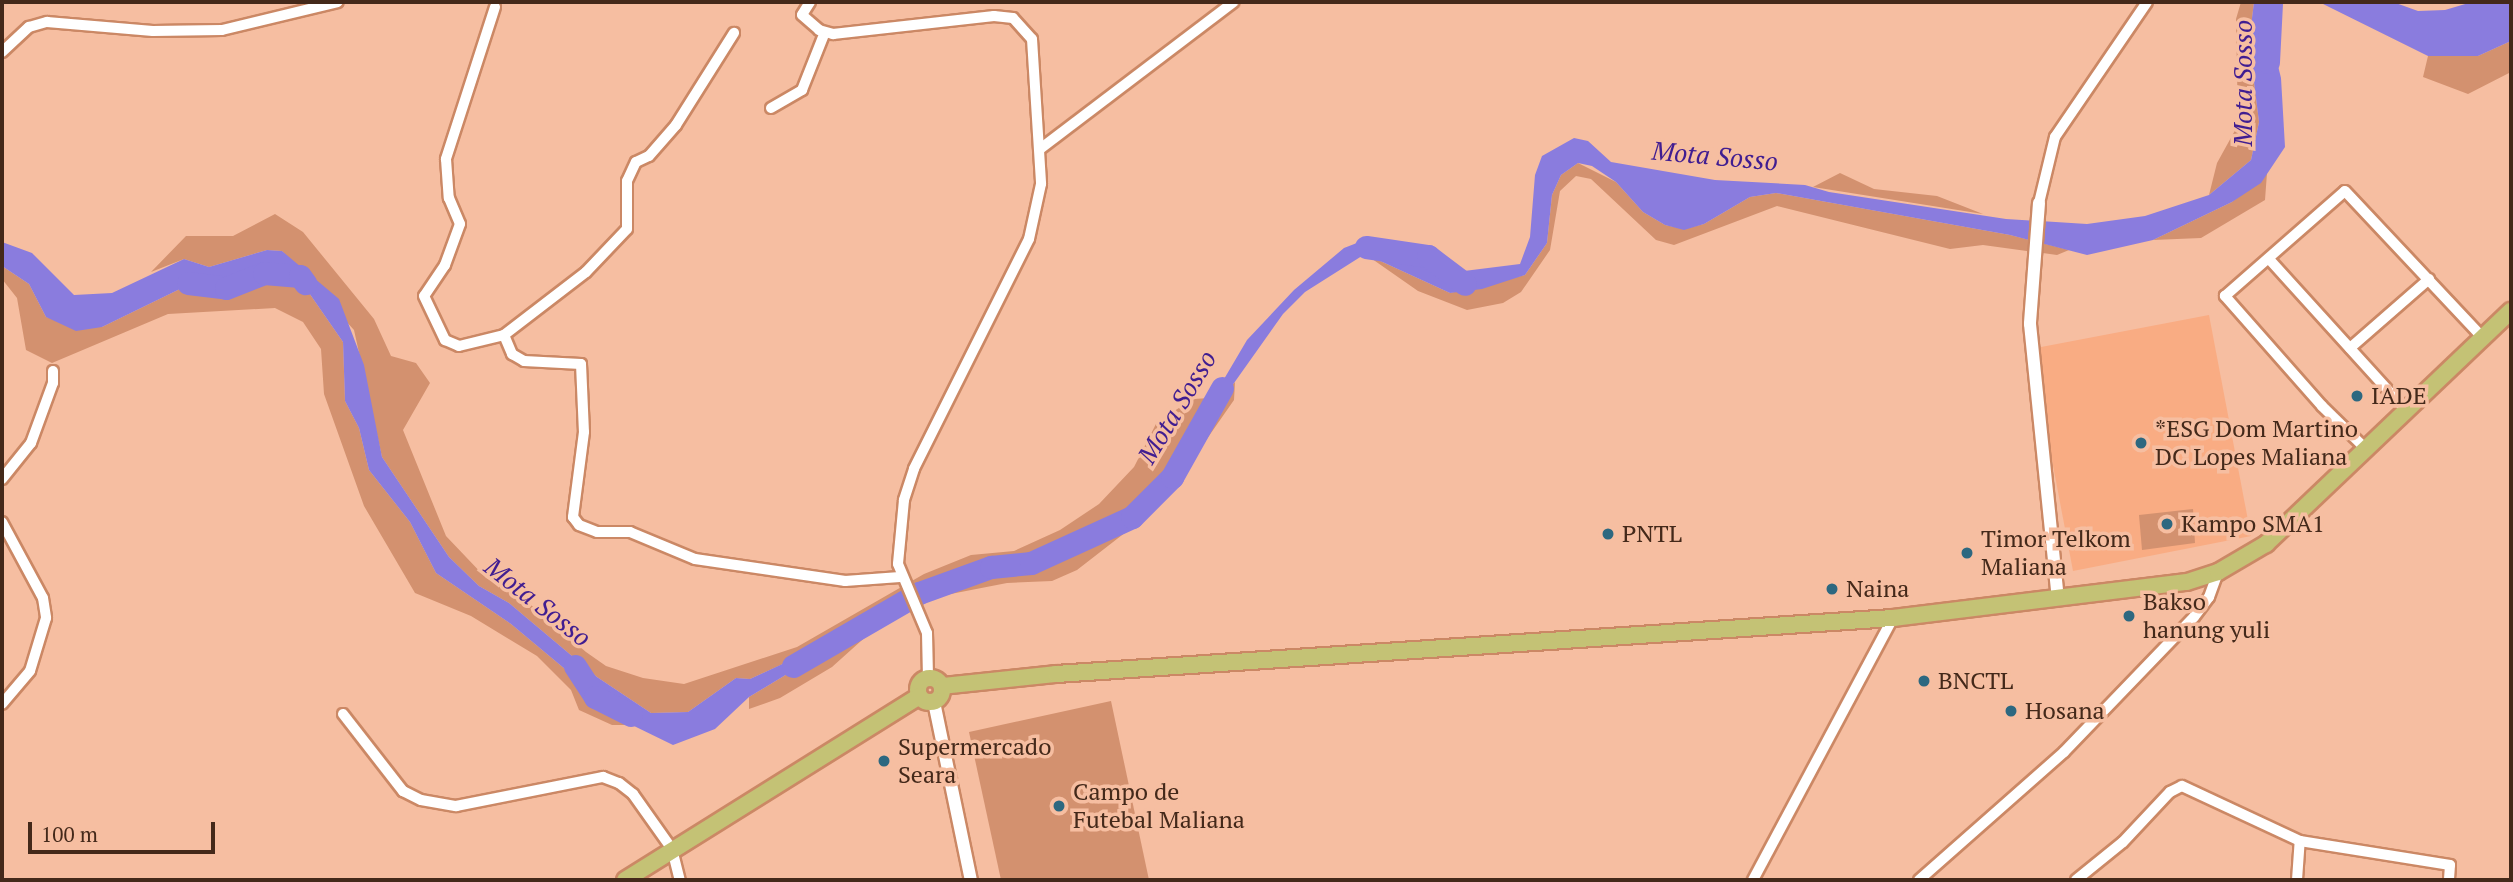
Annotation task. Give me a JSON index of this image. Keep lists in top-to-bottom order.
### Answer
{
  "water": ["Mota Sosso"],
  "places": [
    "IADE",
    "*ESG Dom Martino DC Lopes Maliana",
    "Kampo SMA1",
    "PNTL",
    "Timor Telkom Maliana",
    "Naina",
    "Bakso hanung yuli",
    "BNCTL",
    "Hosana",
    "Supermercado Seara",
    "Campo de Futebal Maliana"
  ],
  "scale_bar": "100 m"
}
